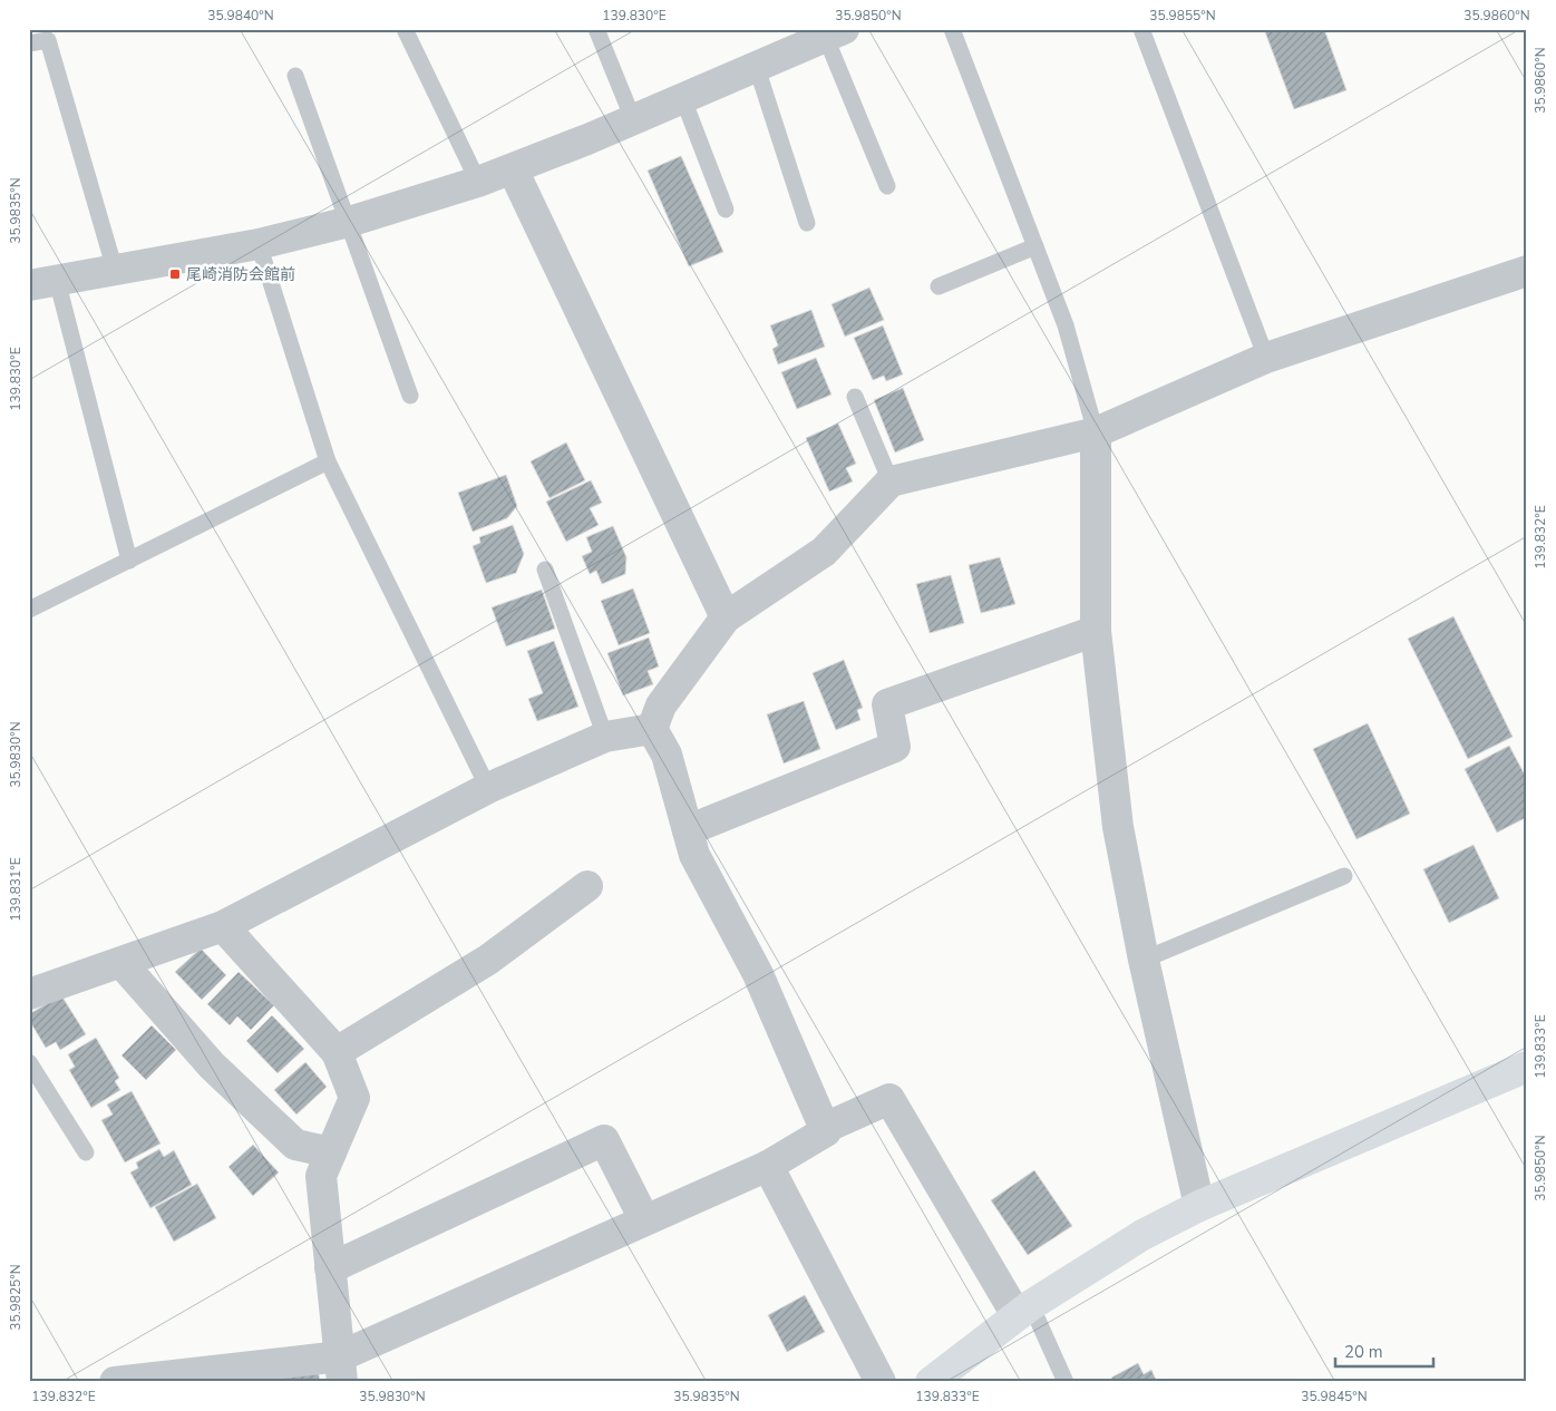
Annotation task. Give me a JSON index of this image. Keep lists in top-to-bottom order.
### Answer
{
  "places": {
    "transit": ["尾崎消防会館前"]
  },
  "scale_bar": "20 m",
  "coordinates": [
    "35.9840°N",
    "139.830°E",
    "35.9850°N",
    "35.9855°N",
    "35.9860°N",
    "35.9835°N",
    "139.832°E",
    "35.9830°N",
    "139.831°E",
    "139.833°E",
    "35.9825°N",
    "35.9845°N"
  ]
}
